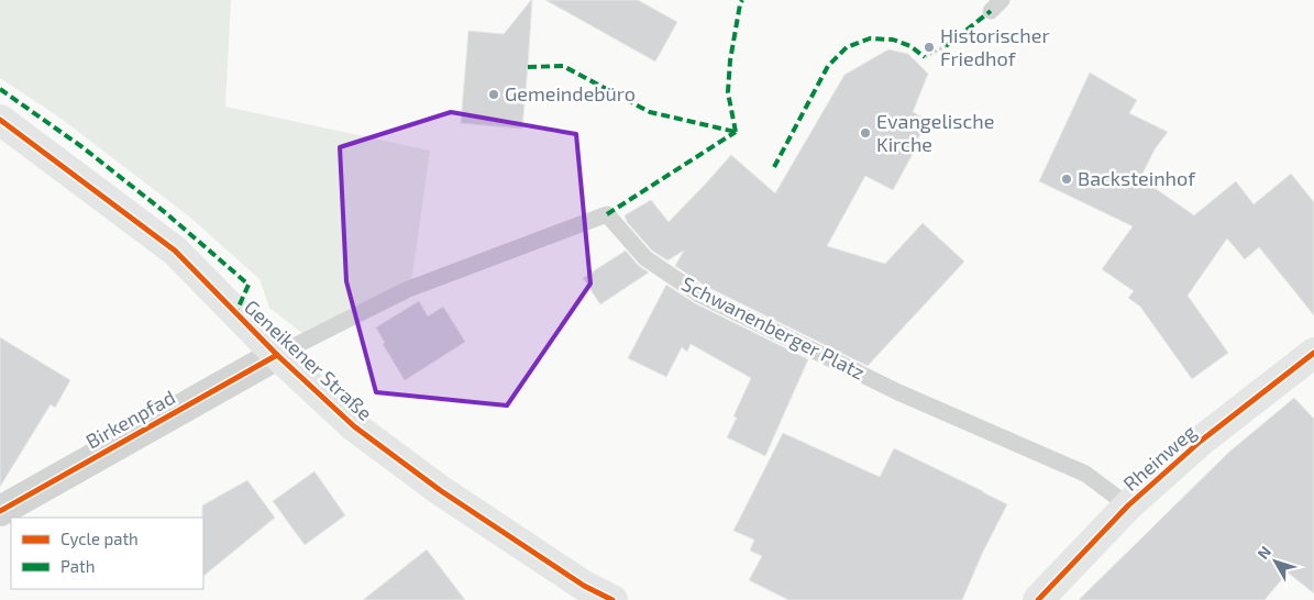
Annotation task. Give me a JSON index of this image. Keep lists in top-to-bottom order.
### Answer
{
  "streets": {
    "street": ["Geneikener Straße", "Birkenpfad", "Rheinweg"],
    "lane": ["Schwanenberger Platz"]
  },
  "crossings": [
    ["Schwanenberger Platz", "Geneikener Straße"],
    ["Schwanenberger Platz", "Birkenpfad"],
    ["Schwanenberger Platz", "Rheinweg"],
    ["Geneikener Straße", "Birkenpfad"]
  ],
  "places": [
    "Historischer Friedhof",
    "Gemeindebüro",
    "Evangelische Kirche",
    "Backsteinhof"
  ],
  "legend": ["Cycle path", "Path"],
  "north": "top left"
}
